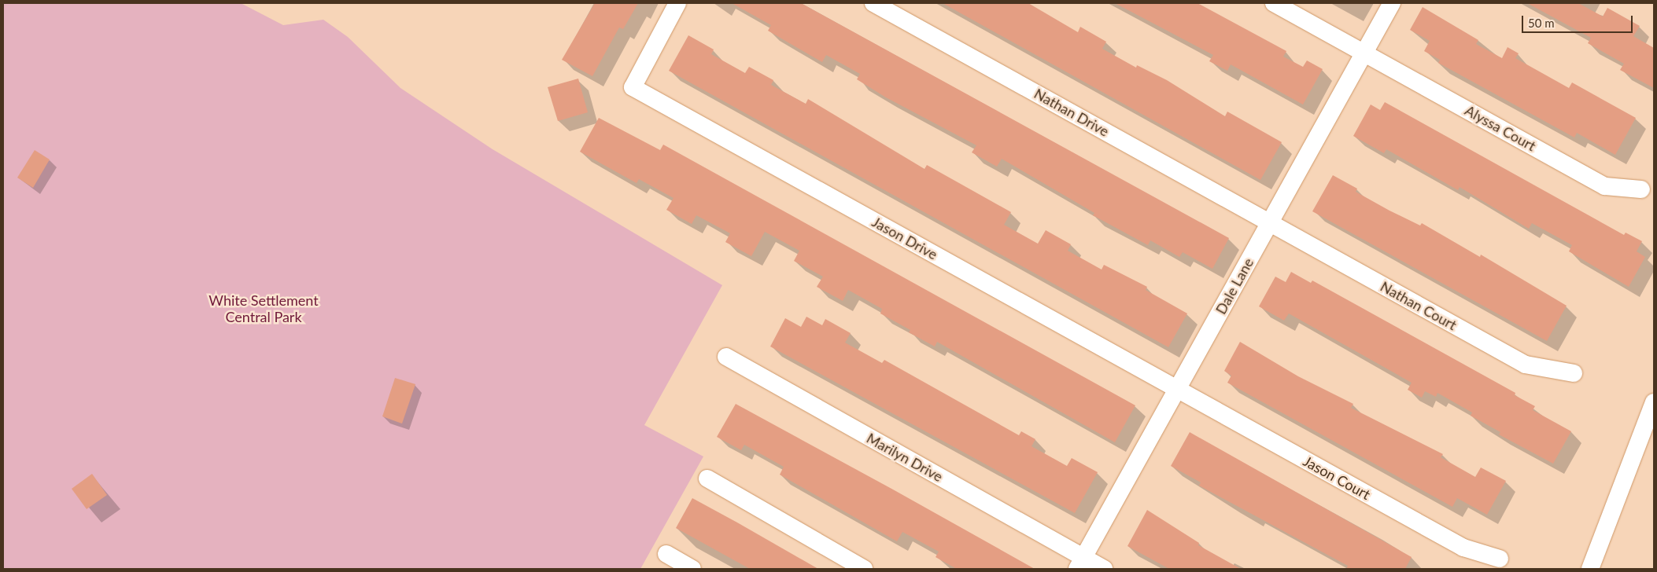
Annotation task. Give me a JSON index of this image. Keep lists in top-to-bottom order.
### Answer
{
  "streets": {
    "street": [
      "Nathan Drive",
      "Alyssa Court",
      "Jason Drive",
      "Dale Lane",
      "Nathan Court",
      "Marilyn Drive",
      "Jason Court"
    ]
  },
  "crossings": [
    ["Nathan Drive", "Dale Lane"],
    ["Nathan Drive", "Nathan Court"],
    ["Alyssa Court", "Dale Lane"],
    ["Jason Drive", "Dale Lane"],
    ["Jason Drive", "Jason Court"],
    ["Dale Lane", "Nathan Court"],
    ["Dale Lane", "Marilyn Drive"],
    ["Dale Lane", "Jason Court"]
  ],
  "parks": ["White Settlement Central Park"],
  "scale_bar": "50 m"
}
